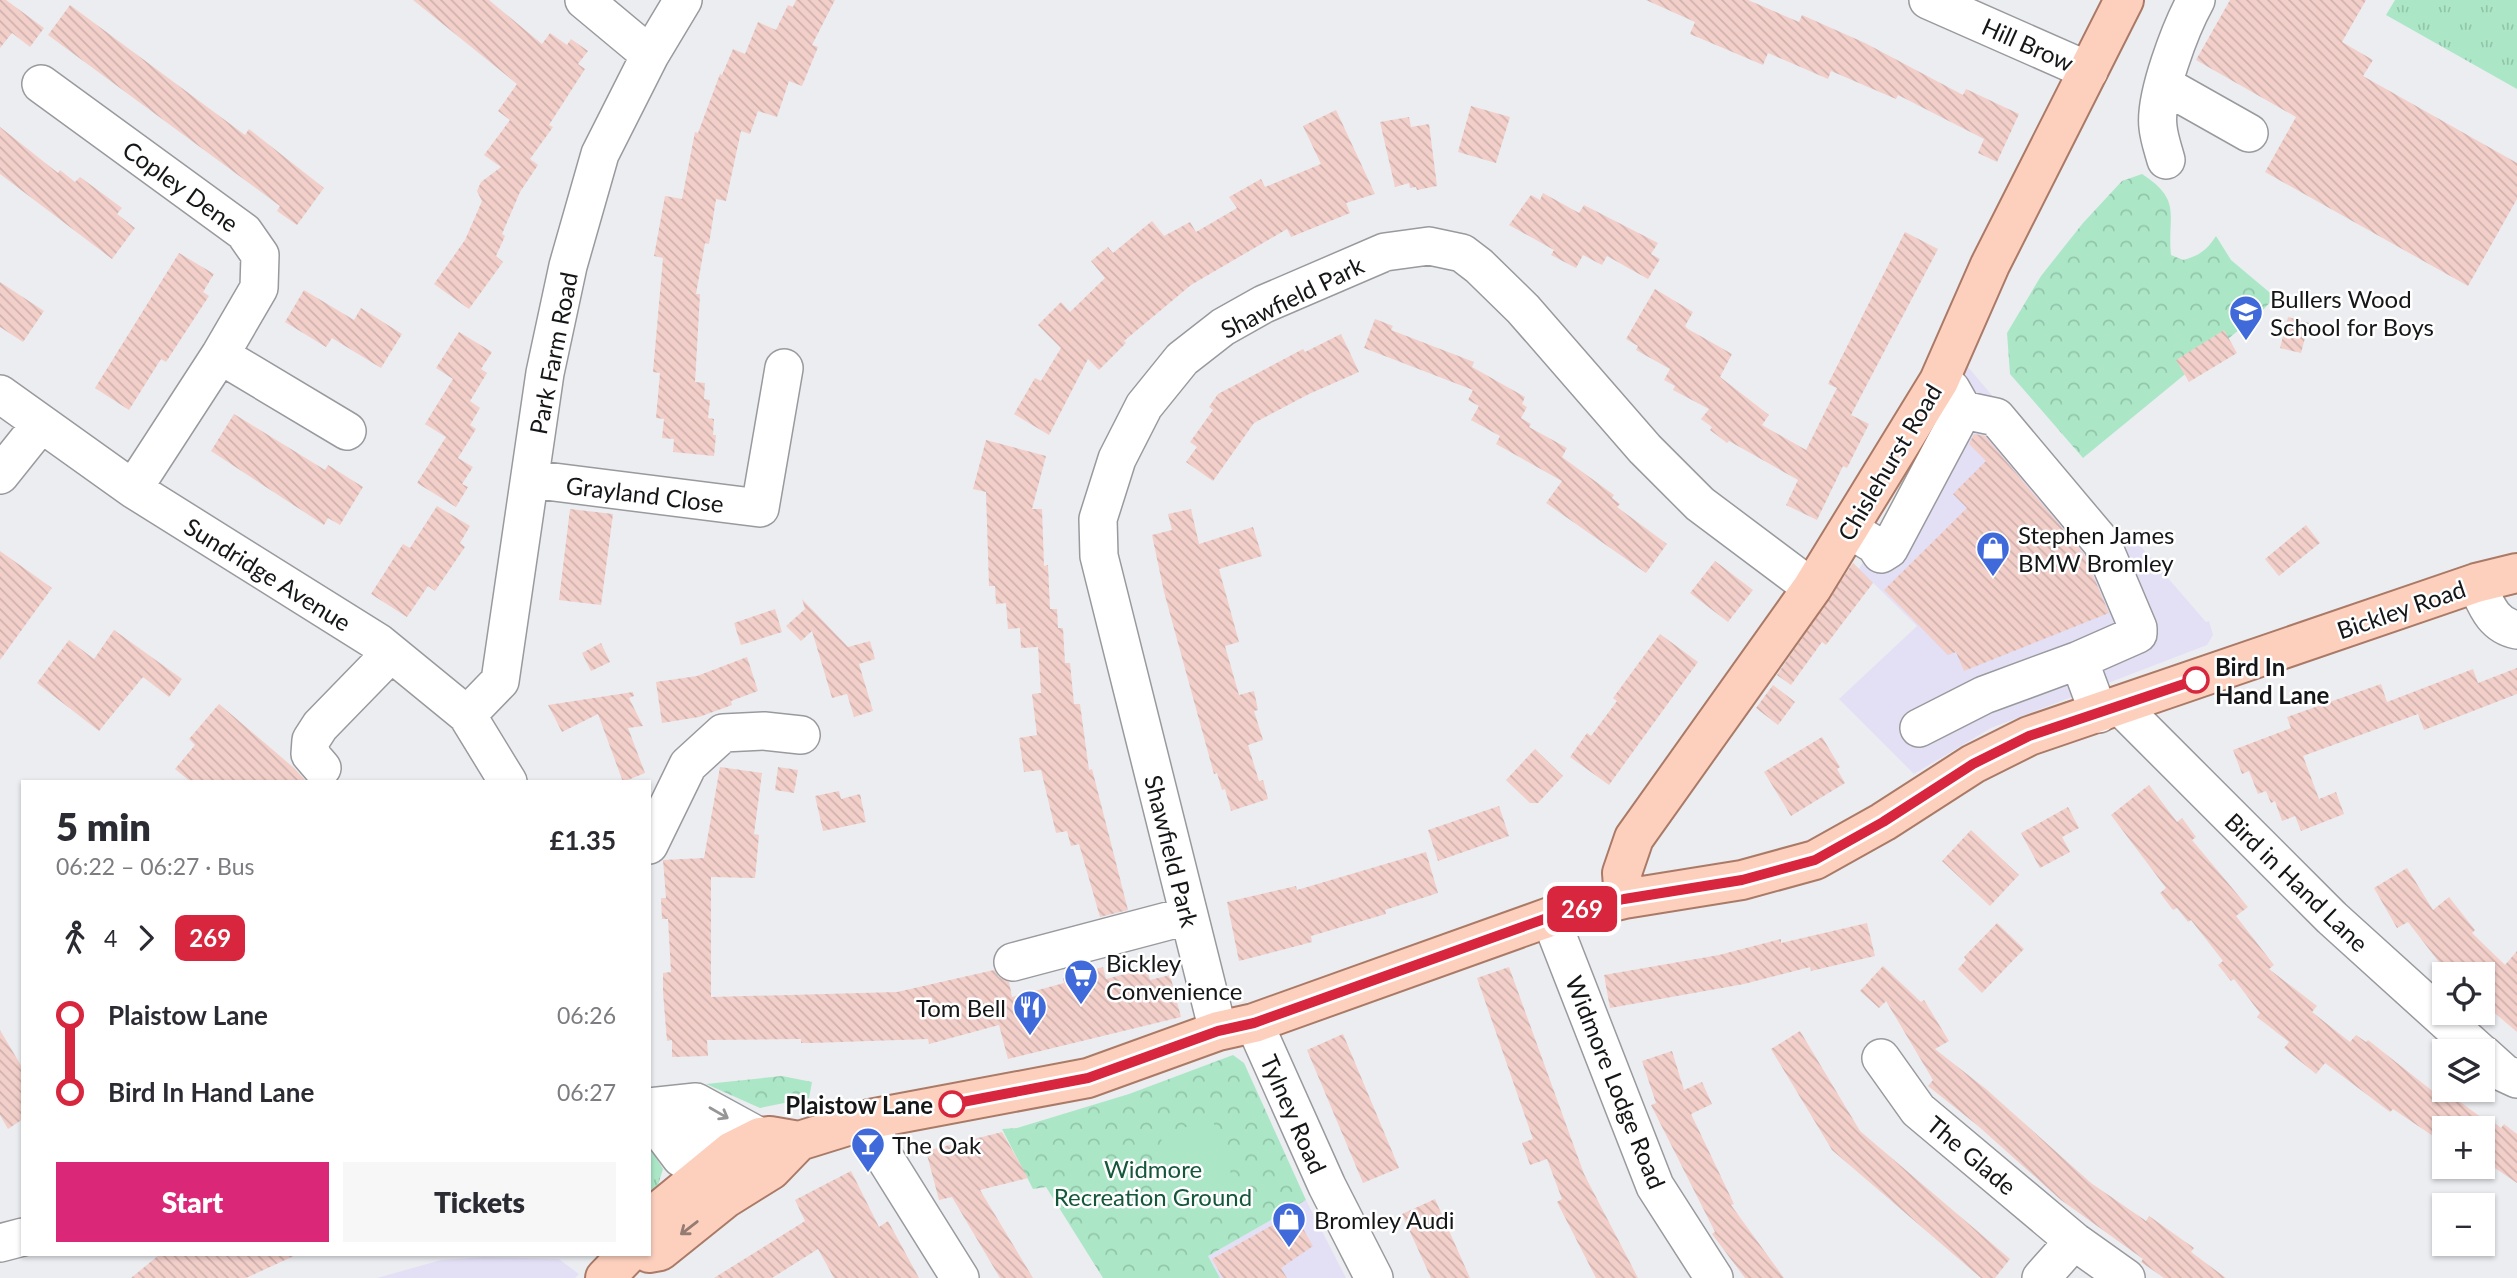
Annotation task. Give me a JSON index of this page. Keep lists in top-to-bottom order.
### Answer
{
  "streets": {
    "main road": ["Chislehurst Road", "Bickley Road"],
    "street": [
      "Hill Brow",
      "Copley Dene",
      "Shawfield Park",
      "Park Farm Road",
      "Grayland Close",
      "Sundridge Avenue",
      "Bird in Hand Lane",
      "Widmore Lodge Road",
      "Tylney Road",
      "The Glade"
    ]
  },
  "crossings": [
    ["Hill Brow", "Chislehurst Road"],
    ["Copley Dene", "Sundridge Avenue"],
    ["Shawfield Park", "Chislehurst Road"],
    ["Shawfield Park", "Bickley Road"],
    ["Shawfield Park", "Tylney Road"],
    ["Park Farm Road", "Grayland Close"],
    ["Park Farm Road", "Sundridge Avenue"],
    ["Chislehurst Road", "Bickley Road"],
    ["Bickley Road", "Bird in Hand Lane"],
    ["Bickley Road", "Widmore Lodge Road"],
    ["Bickley Road", "Tylney Road"]
  ],
  "parks": ["Widmore Recreation Ground"],
  "places": {
    "school or university": ["Bullers Wood School for Boys"],
    "shop": ["Stephen James BMW Bromley", "Bromley Audi"],
    "other": ["Bird In Hand Lane", "Plaistow Lane"],
    "supermarket": ["Bickley Convenience"],
    "restaurant": ["Tom Bell"],
    "bar": ["The Oak"]
  },
  "lines": ["bus line 269"],
  "page": {
    "on_map": "269",
    "heading": ["5 min", "06:22 – 06:27 · Bus", "£1.35"],
    "legs": ["4", "269"],
    "map_buttons": ["+", "−"],
    "list": [
      {
        "name": "Plaistow Lane",
        "value": "06:26"
      },
      {
        "name": "Bird In Hand Lane",
        "value": "06:27"
      }
    ],
    "buttons": ["Start", "Tickets"]
  }
}
